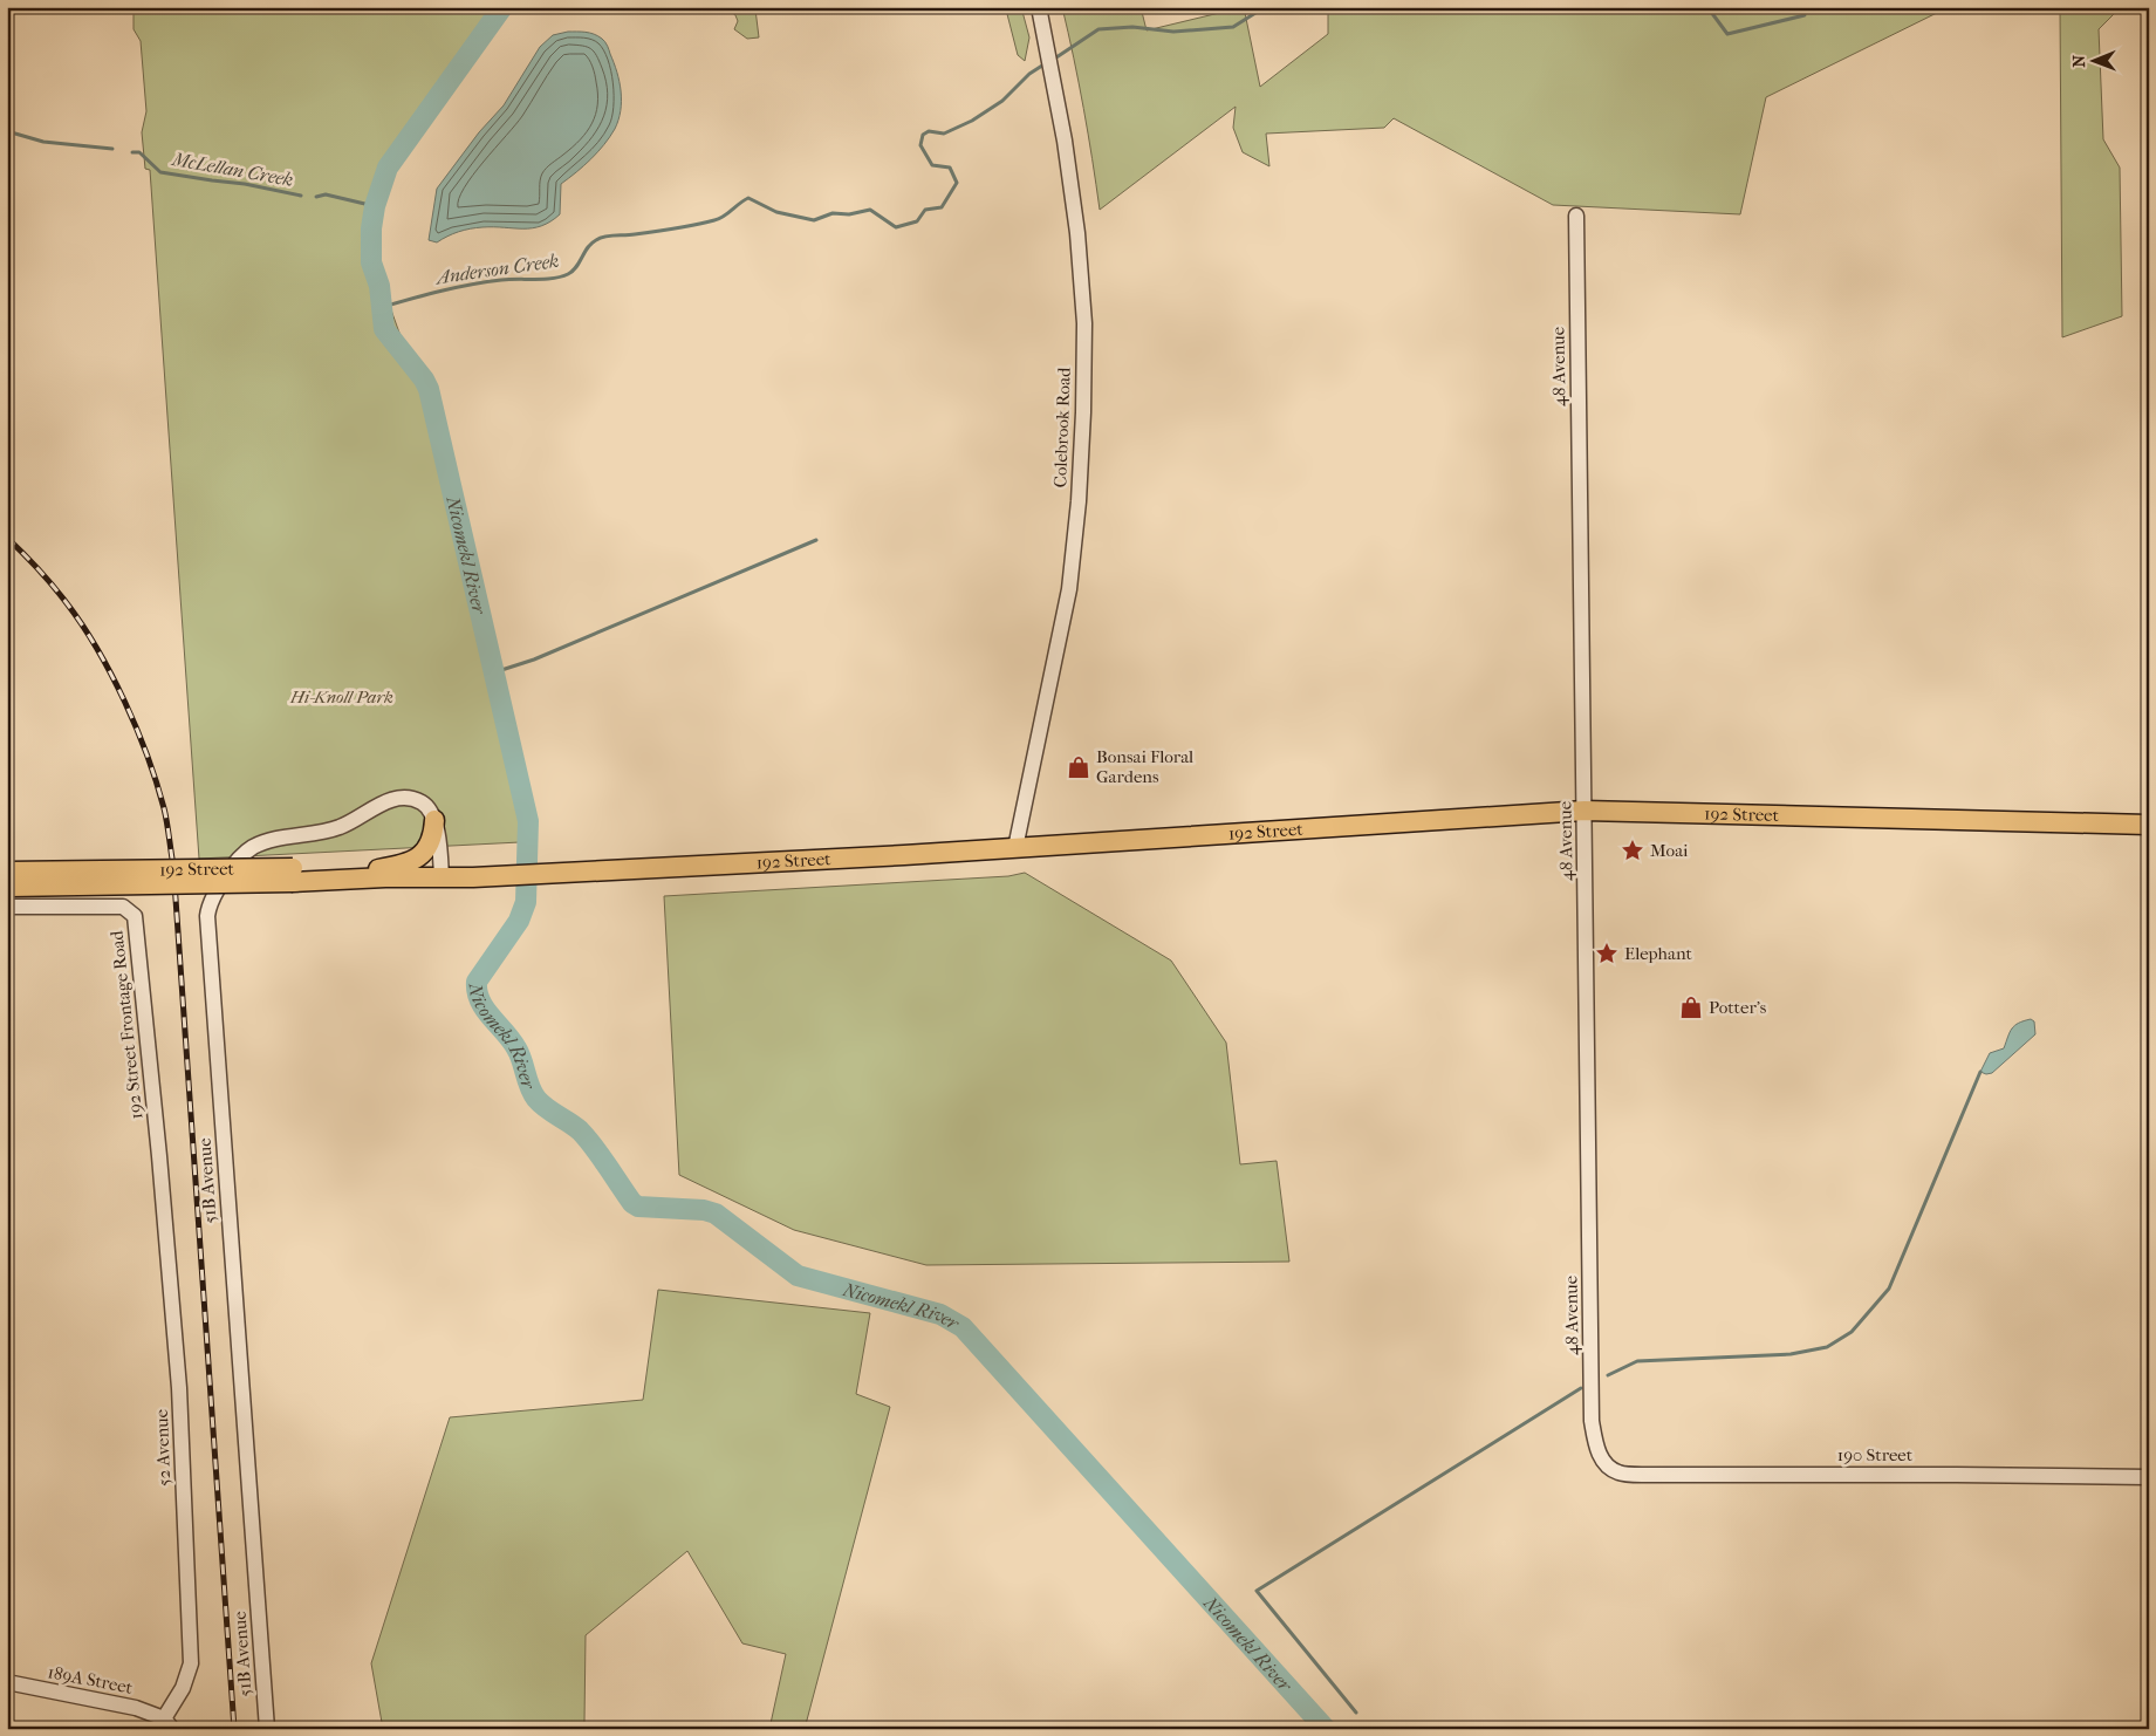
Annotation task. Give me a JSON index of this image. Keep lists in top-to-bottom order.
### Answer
{
  "streets": {
    "main road": ["192 Street"],
    "street": [
      "48 Avenue",
      "Colebrook Road",
      "192 Street Frontage Road",
      "51B Avenue",
      "52 Avenue",
      "190 Street",
      "189A Street"
    ]
  },
  "crossings": [
    ["48 Avenue", "192 Street"],
    ["48 Avenue", "190 Street"],
    ["Colebrook Road", "192 Street"],
    ["192 Street Frontage Road", "52 Avenue"],
    ["52 Avenue", "189A Street"]
  ],
  "water": ["McLellan Creek", "Anderson Creek", "Nicomekl River"],
  "parks": ["Hi-Knoll Park"],
  "places": {
    "shop": ["Bonsai Floral Gardens", "Potter's"],
    "place": ["Moai", "Elephant"]
  },
  "north": "left"
}
